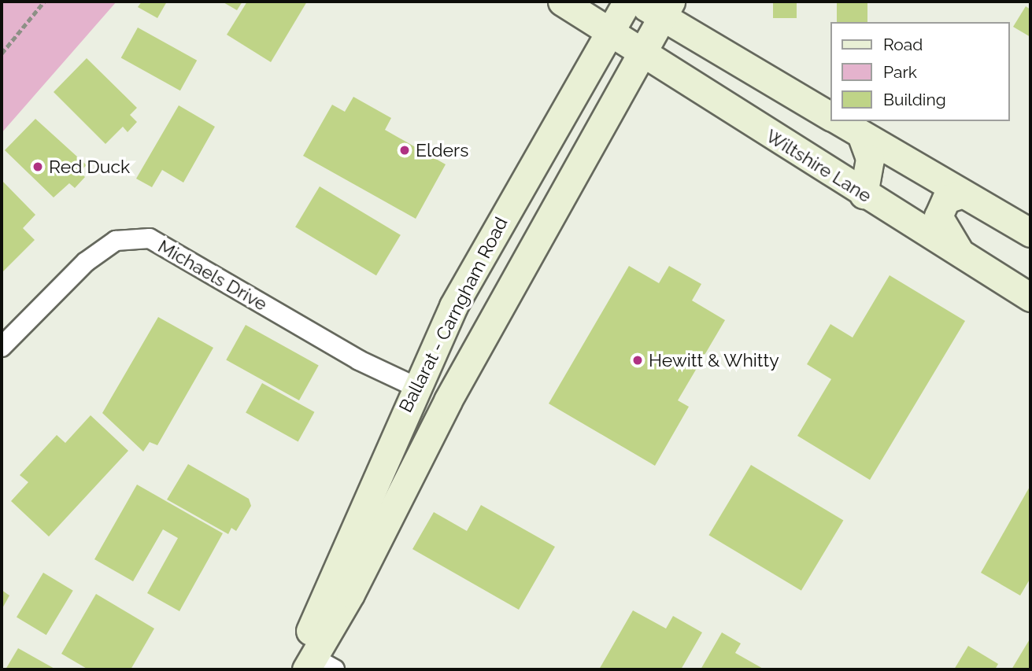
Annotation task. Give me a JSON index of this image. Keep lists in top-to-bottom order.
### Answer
{
  "streets": {
    "main road": ["Wiltshire Lane", "Ballarat - Carngham Road"],
    "street": ["Michaels Drive"]
  },
  "crossings": [
    ["Wiltshire Lane", "Ballarat - Carngham Road"],
    ["Michaels Drive", "Ballarat - Carngham Road"]
  ],
  "places": ["Elders", "Red Duck", "Hewitt & Whitty"],
  "legend": ["Road", "Park", "Building"]
}
